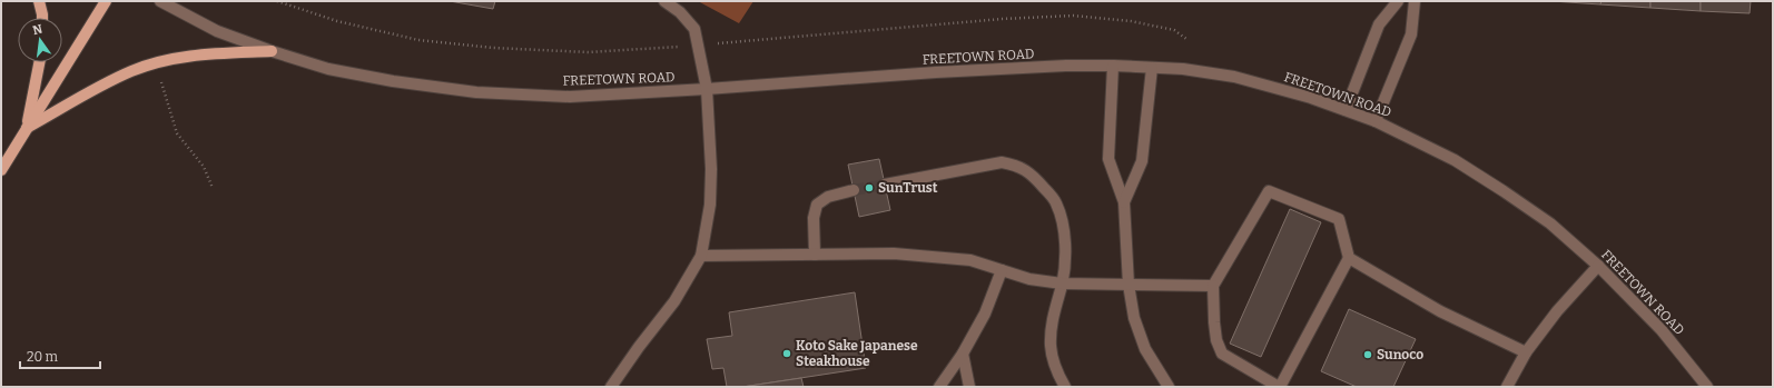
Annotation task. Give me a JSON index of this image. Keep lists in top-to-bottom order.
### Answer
{
  "streets": {
    "street": ["FREETOWN ROAD"]
  },
  "places": ["SunTrust", "Koto Sake Japanese Steakhouse", "Sunoco"],
  "scale_bar": "20 m",
  "north": "top"
}
